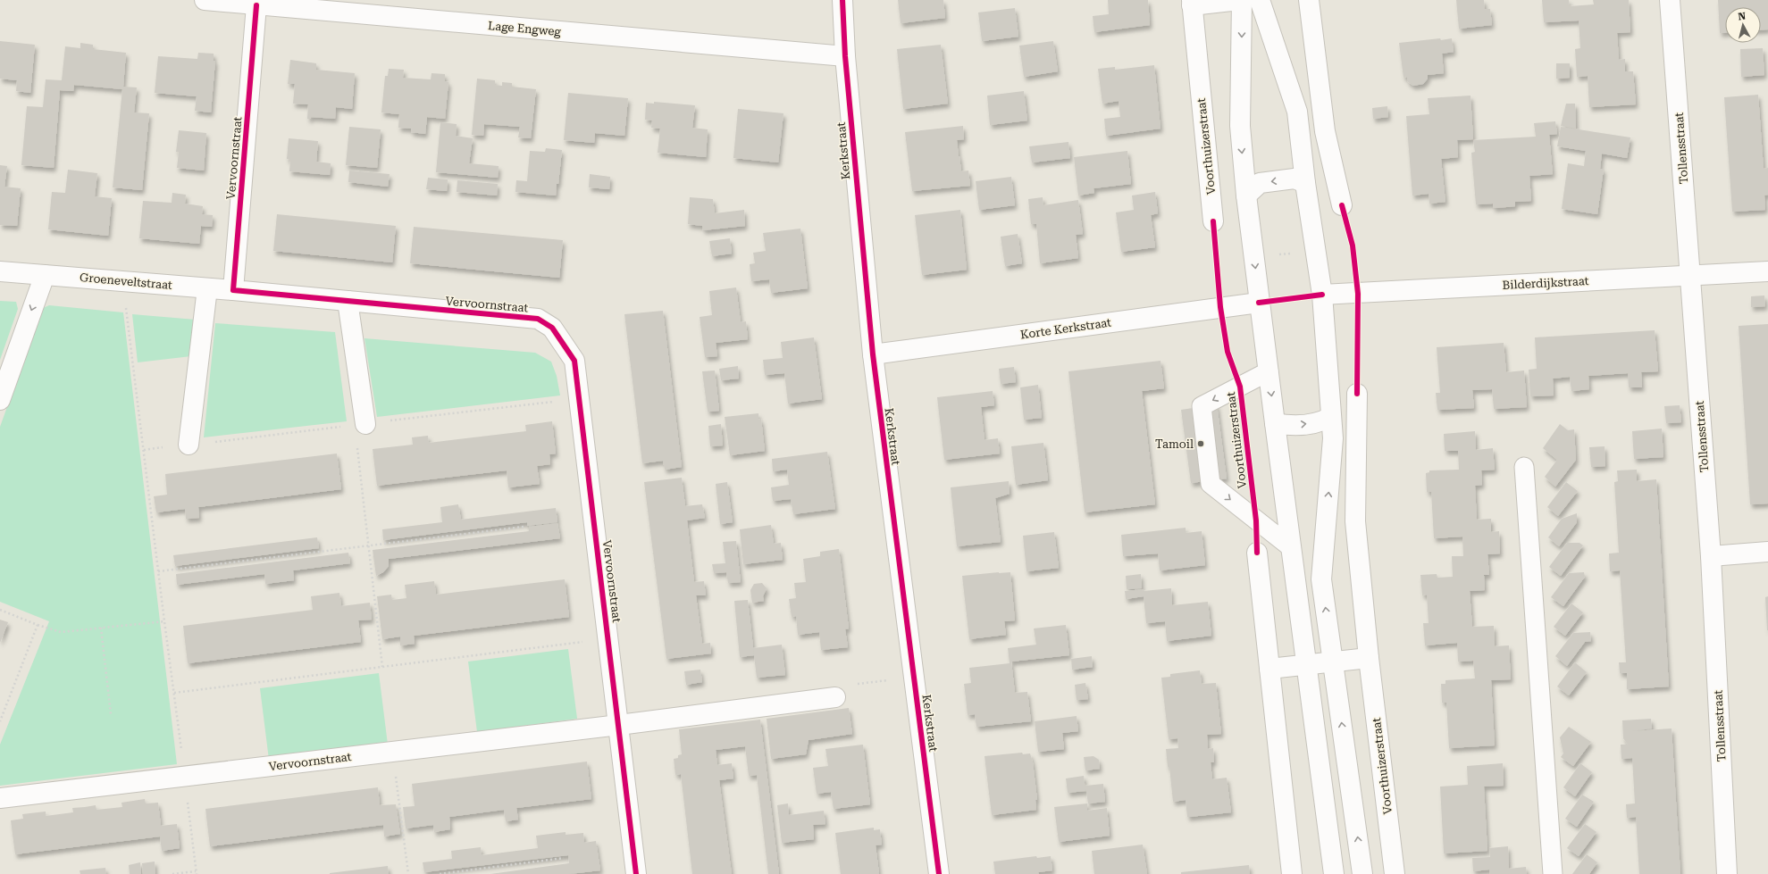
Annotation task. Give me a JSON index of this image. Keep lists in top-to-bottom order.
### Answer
{
  "streets": {
    "street": [
      "Lage Engweg",
      "Voorthuizerstraat",
      "Tollensstraat",
      "Kerkstraat",
      "Vervoornstraat",
      "Groeneveltstraat",
      "Bilderdijkstraat",
      "Korte Kerkstraat"
    ]
  },
  "crossings": [
    ["Lage Engweg", "Kerkstraat"],
    ["Lage Engweg", "Vervoornstraat"],
    ["Tollensstraat", "Bilderdijkstraat"],
    ["Kerkstraat", "Korte Kerkstraat"],
    ["Vervoornstraat", "Groeneveltstraat"]
  ],
  "places": ["Tamoil"],
  "north": "top"
}
